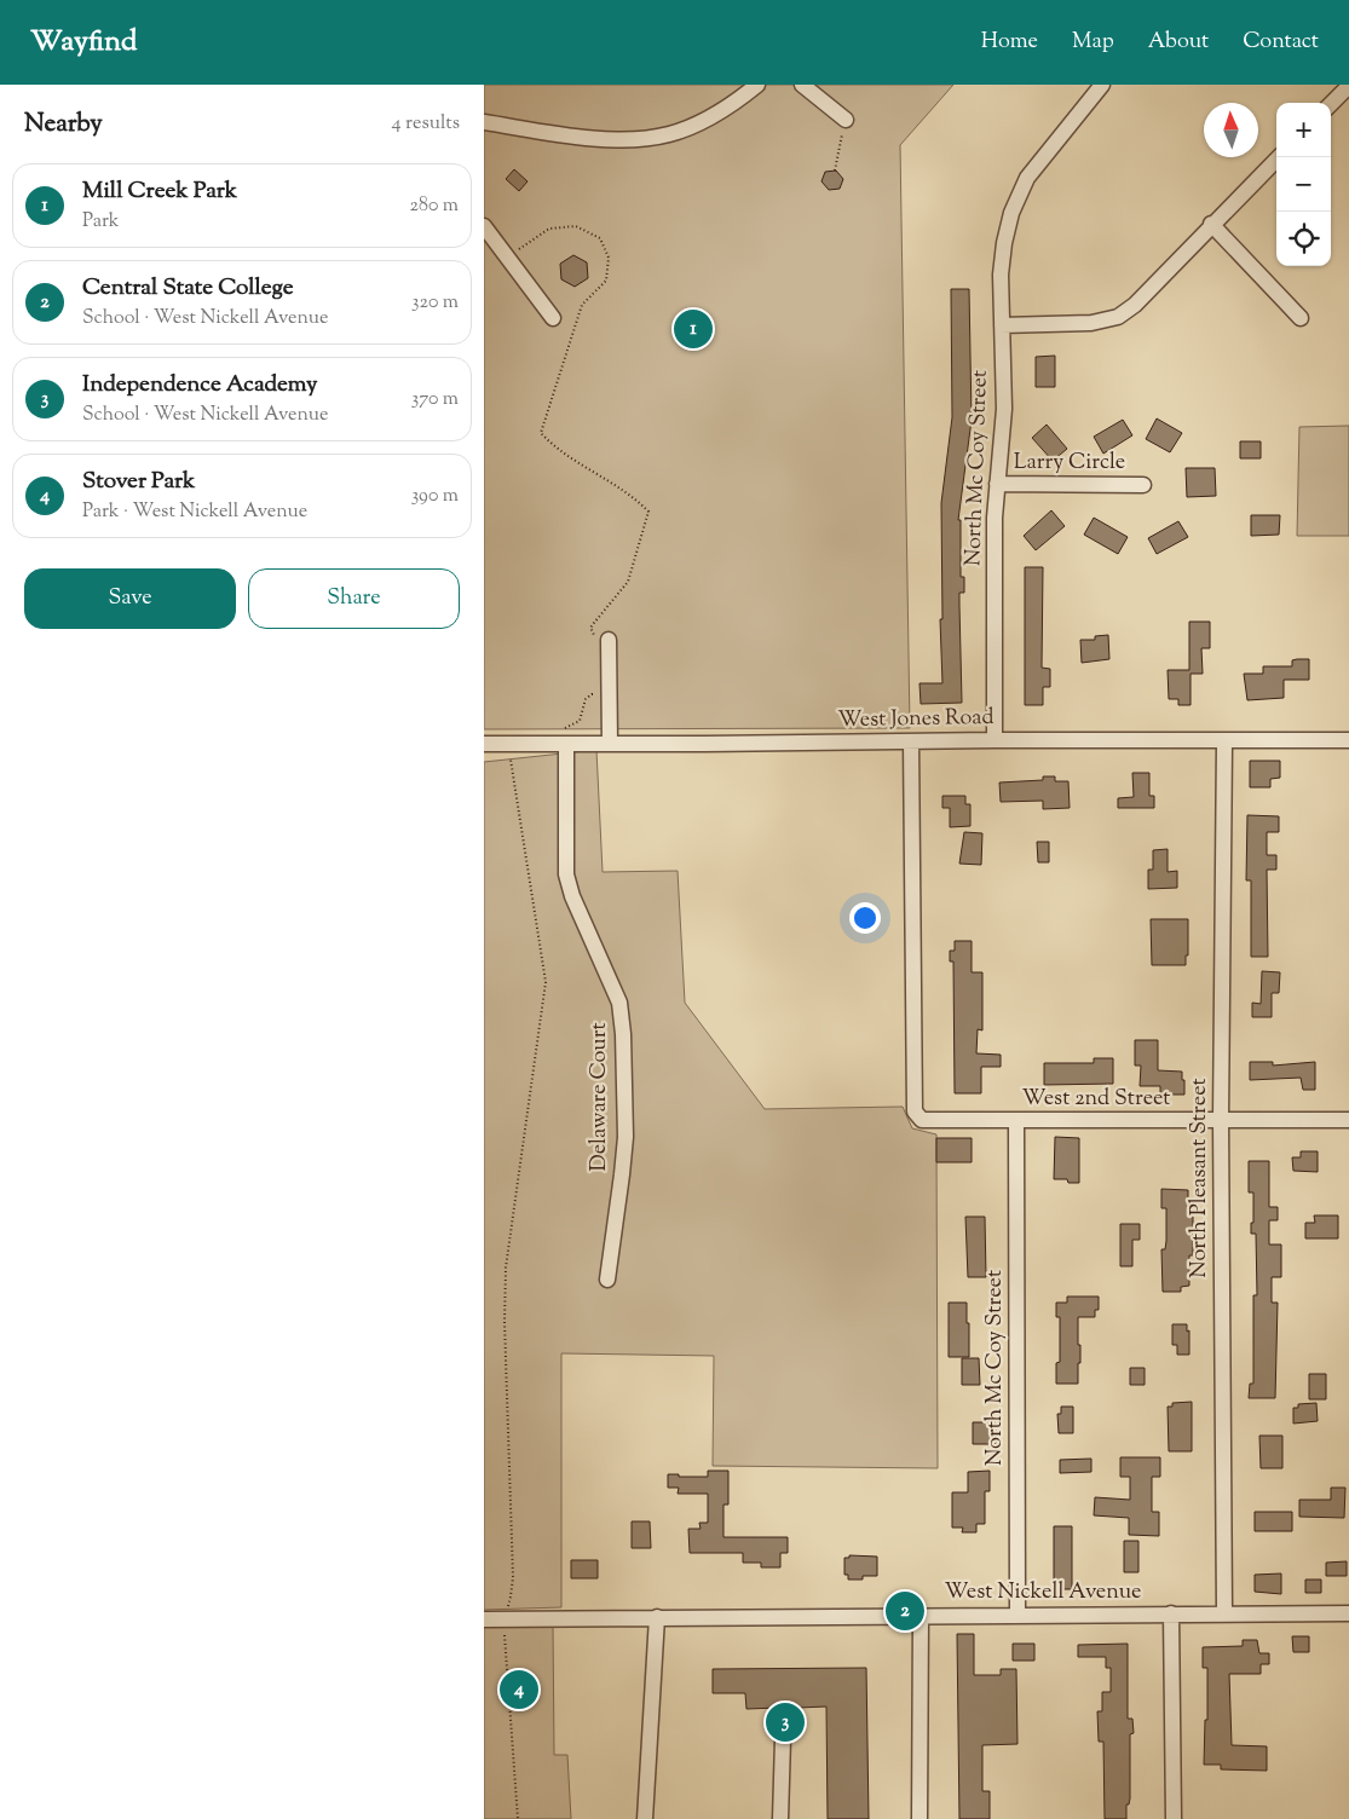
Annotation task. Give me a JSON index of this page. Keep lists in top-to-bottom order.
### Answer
{
  "streets": {
    "street": [
      "Larry Circle",
      "North Mc Coy Street",
      "West Jones Road",
      "Delaware Court",
      "West 2nd Street",
      "North Pleasant Street",
      "West Nickell Avenue"
    ]
  },
  "crossings": [
    ["Larry Circle", "North Mc Coy Street"],
    ["North Mc Coy Street", "West Jones Road"],
    ["North Mc Coy Street", "West 2nd Street"],
    ["North Mc Coy Street", "West Nickell Avenue"],
    ["West Jones Road", "Delaware Court"],
    ["West Jones Road", "West 2nd Street"],
    ["West Jones Road", "North Pleasant Street"],
    ["West 2nd Street", "North Pleasant Street"],
    ["North Pleasant Street", "West Nickell Avenue"]
  ],
  "north": "top",
  "page": {
    "header": "Wayfind",
    "nav": [
      "Home",
      "Map",
      "About",
      "Contact"
    ],
    "heading": ["Nearby", "4 results"],
    "map_buttons": ["+", "−"],
    "list": [
      {
        "mark": "1",
        "name": "Mill Creek Park",
        "note": "Park",
        "value": "280 m"
      },
      {
        "mark": "2",
        "name": "Central State College",
        "note": "School · West Nickell Avenue",
        "value": "320 m"
      },
      {
        "mark": "3",
        "name": "Independence Academy",
        "note": "School · West Nickell Avenue",
        "value": "370 m"
      },
      {
        "mark": "4",
        "name": "Stover Park",
        "note": "Park · West Nickell Avenue",
        "value": "390 m"
      }
    ],
    "pins": [
      "1",
      "2",
      "4",
      "3"
    ],
    "buttons": ["Save", "Share"]
  }
}
